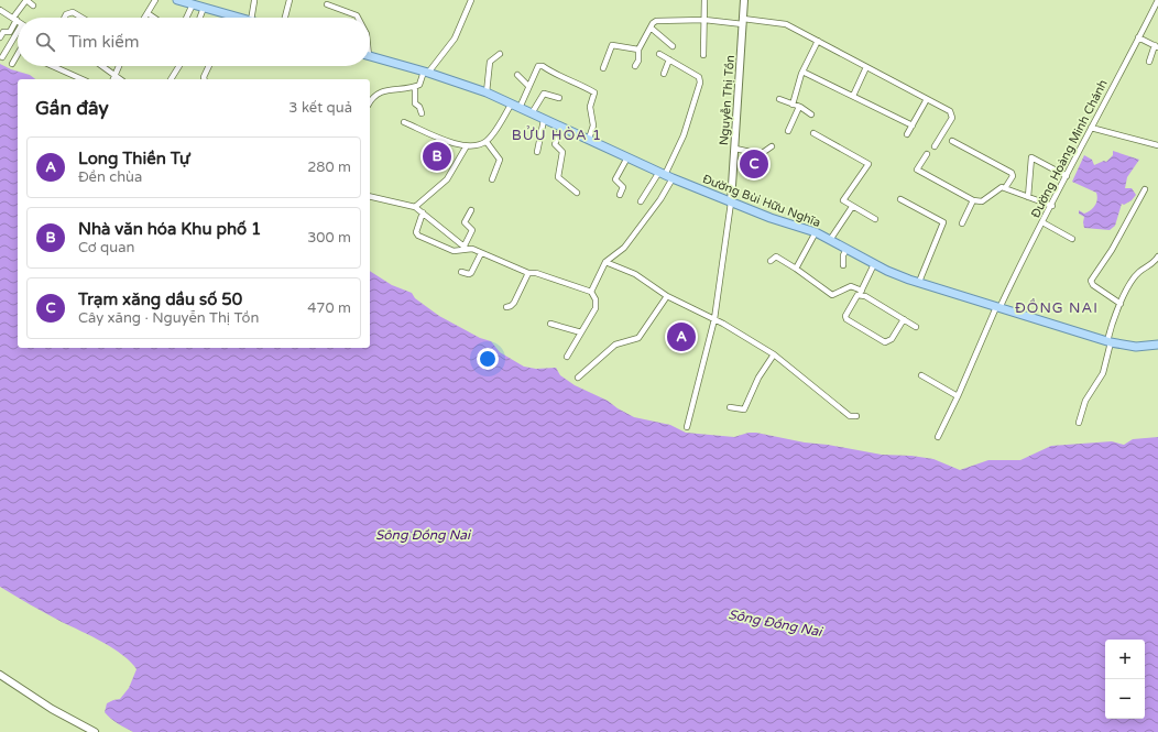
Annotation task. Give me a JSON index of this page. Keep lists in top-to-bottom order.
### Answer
{
  "streets": {
    "main road": ["Đường Bùi Hữu Nghĩa"],
    "street": ["Nguyễn Thị Tồn", "Đường Hoàng Minh Chánh"]
  },
  "crossings": [
    ["Nguyễn Thị Tồn", "Đường Bùi Hữu Nghĩa"],
    ["Đường Hoàng Minh Chánh", "Đường Bùi Hữu Nghĩa"]
  ],
  "districts": ["BỬU HÒA 1", "ĐỒNG NAI"],
  "water": ["Sông Đồng Nai"],
  "page": {
    "search": "Tìm kiếm",
    "heading": ["Gần đây", "3 kết quả"],
    "list": [
      {
        "mark": "A",
        "name": "Long Thiền Tự",
        "note": "Đền chùa",
        "value": "280 m"
      },
      {
        "mark": "B",
        "name": "Nhà văn hóa Khu phố 1",
        "note": "Cơ quan",
        "value": "300 m"
      },
      {
        "mark": "C",
        "name": "Trạm xăng dầu số 50",
        "note": "Cây xăng · Nguyễn Thị Tồn",
        "value": "470 m"
      }
    ],
    "pins": ["B", "C", "A"],
    "map_buttons": ["+", "−"]
  }
}
